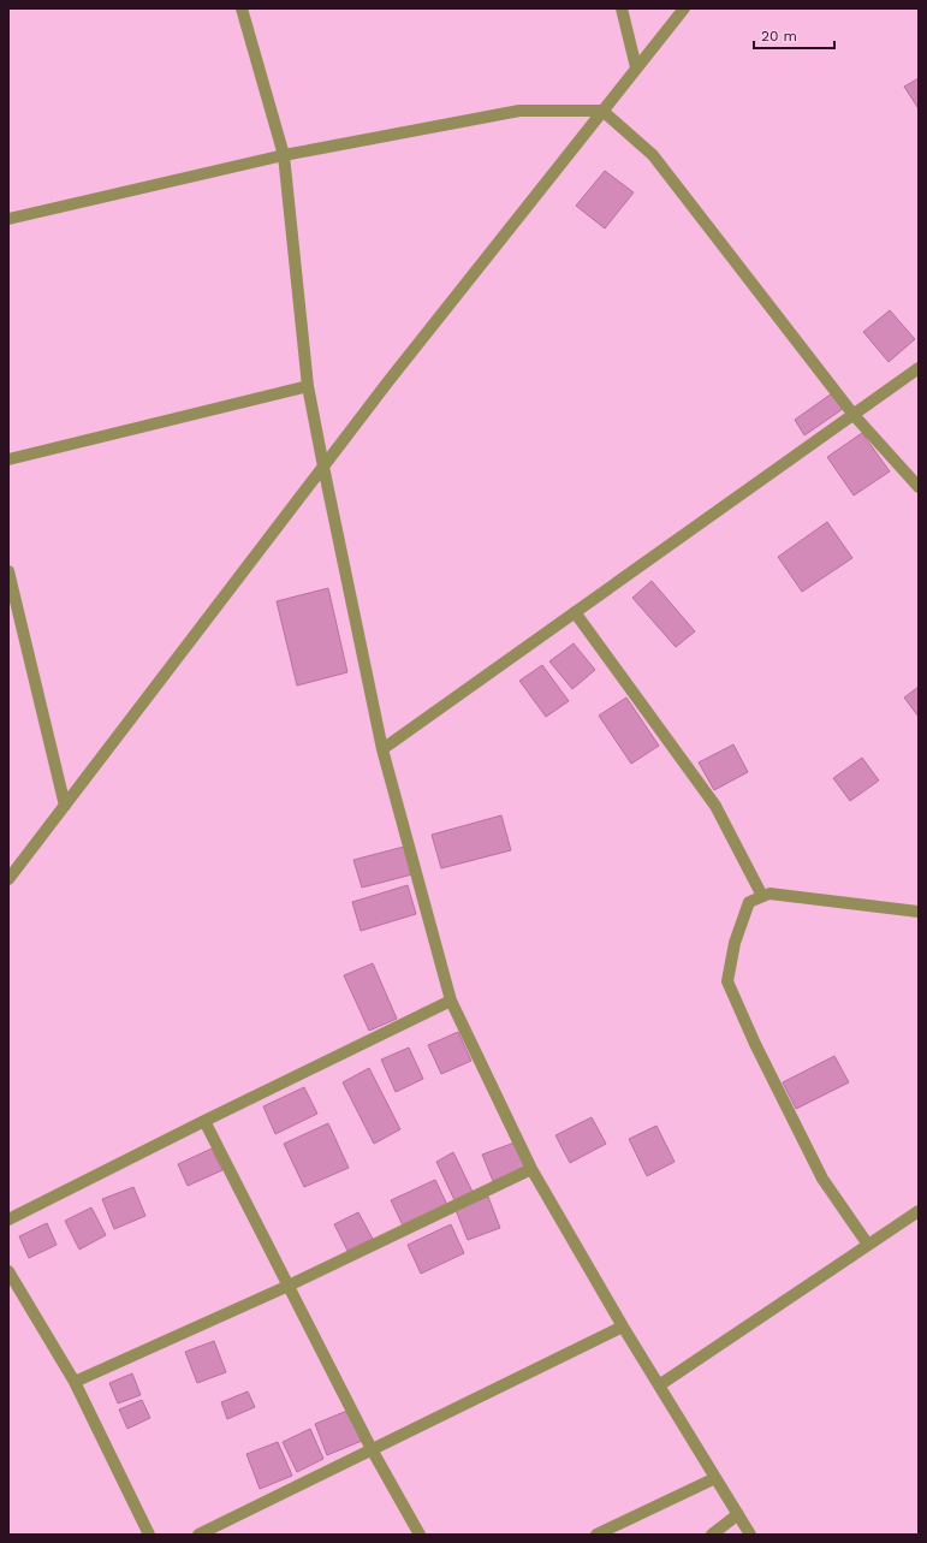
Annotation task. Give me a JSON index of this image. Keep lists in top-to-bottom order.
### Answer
{
  "scale_bar": "20 m"
}
